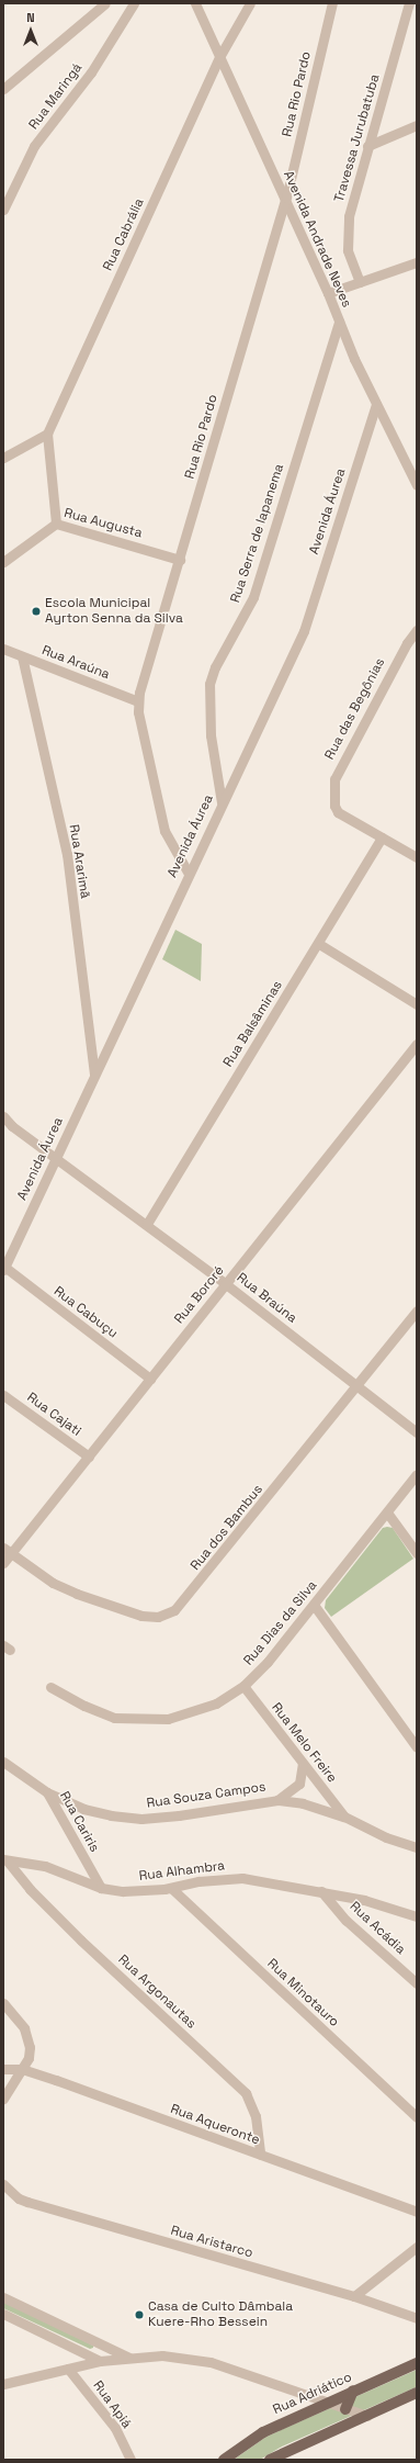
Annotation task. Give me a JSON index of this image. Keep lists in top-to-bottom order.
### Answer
{
  "streets": {
    "main road": ["Rua Adriático"],
    "street": [
      "Rua Rio Pardo",
      "Rua Maringá",
      "Travessa Jurubatuba",
      "Rua Cabrália",
      "Avenida Andrade Neves",
      "Avenida Áurea",
      "Rua Augusta",
      "Rua Serra de Iapanema",
      "Rua Araúna",
      "Rua das Begônias",
      "Rua Ararimã",
      "Rua Balsâminas",
      "Rua Bororé",
      "Rua Braúna",
      "Rua Cabuçu",
      "Rua Cajati",
      "Rua dos Bambus",
      "Rua Dias da Silva",
      "Rua Melo Freire",
      "Rua Souza Campos",
      "Rua Cariris",
      "Rua Alhambra",
      "Rua Acádia",
      "Rua Argonautas",
      "Rua Minotauro",
      "Rua Aqueronte",
      "Rua Aristarco",
      "Rua Apiá"
    ]
  },
  "crossings": [
    ["Rua Rio Pardo", "Avenida Andrade Neves"],
    ["Rua Rio Pardo", "Avenida Áurea"],
    ["Rua Rio Pardo", "Rua Augusta"],
    ["Rua Rio Pardo", "Rua Araúna"],
    ["Rua Cabrália", "Avenida Andrade Neves"],
    ["Avenida Andrade Neves", "Avenida Áurea"],
    ["Avenida Andrade Neves", "Rua Serra de Iapanema"],
    ["Avenida Áurea", "Rua Serra de Iapanema"],
    ["Avenida Áurea", "Rua Ararimã"],
    ["Avenida Áurea", "Rua Braúna"],
    ["Avenida Áurea", "Rua Cabuçu"],
    ["Rua Araúna", "Rua Ararimã"],
    ["Rua das Begônias", "Rua Balsâminas"],
    ["Rua Balsâminas", "Rua Braúna"],
    ["Rua Bororé", "Rua Braúna"],
    ["Rua Bororé", "Rua Cabuçu"],
    ["Rua Bororé", "Rua Cajati"],
    ["Rua Bororé", "Rua dos Bambus"],
    ["Rua Braúna", "Rua dos Bambus"],
    ["Rua Dias da Silva", "Rua Melo Freire"],
    ["Rua Melo Freire", "Rua Souza Campos"],
    ["Rua Souza Campos", "Rua Cariris"],
    ["Rua Cariris", "Rua Alhambra"],
    ["Rua Alhambra", "Rua Acádia"],
    ["Rua Alhambra", "Rua Argonautas"],
    ["Rua Alhambra", "Rua Minotauro"],
    ["Rua Argonautas", "Rua Aqueronte"]
  ],
  "places": ["Escola Municipal Ayrton Senna da Silva", "Casa de Culto Dâmbala Kuere-Rho Bessein"],
  "north": "top"
}
